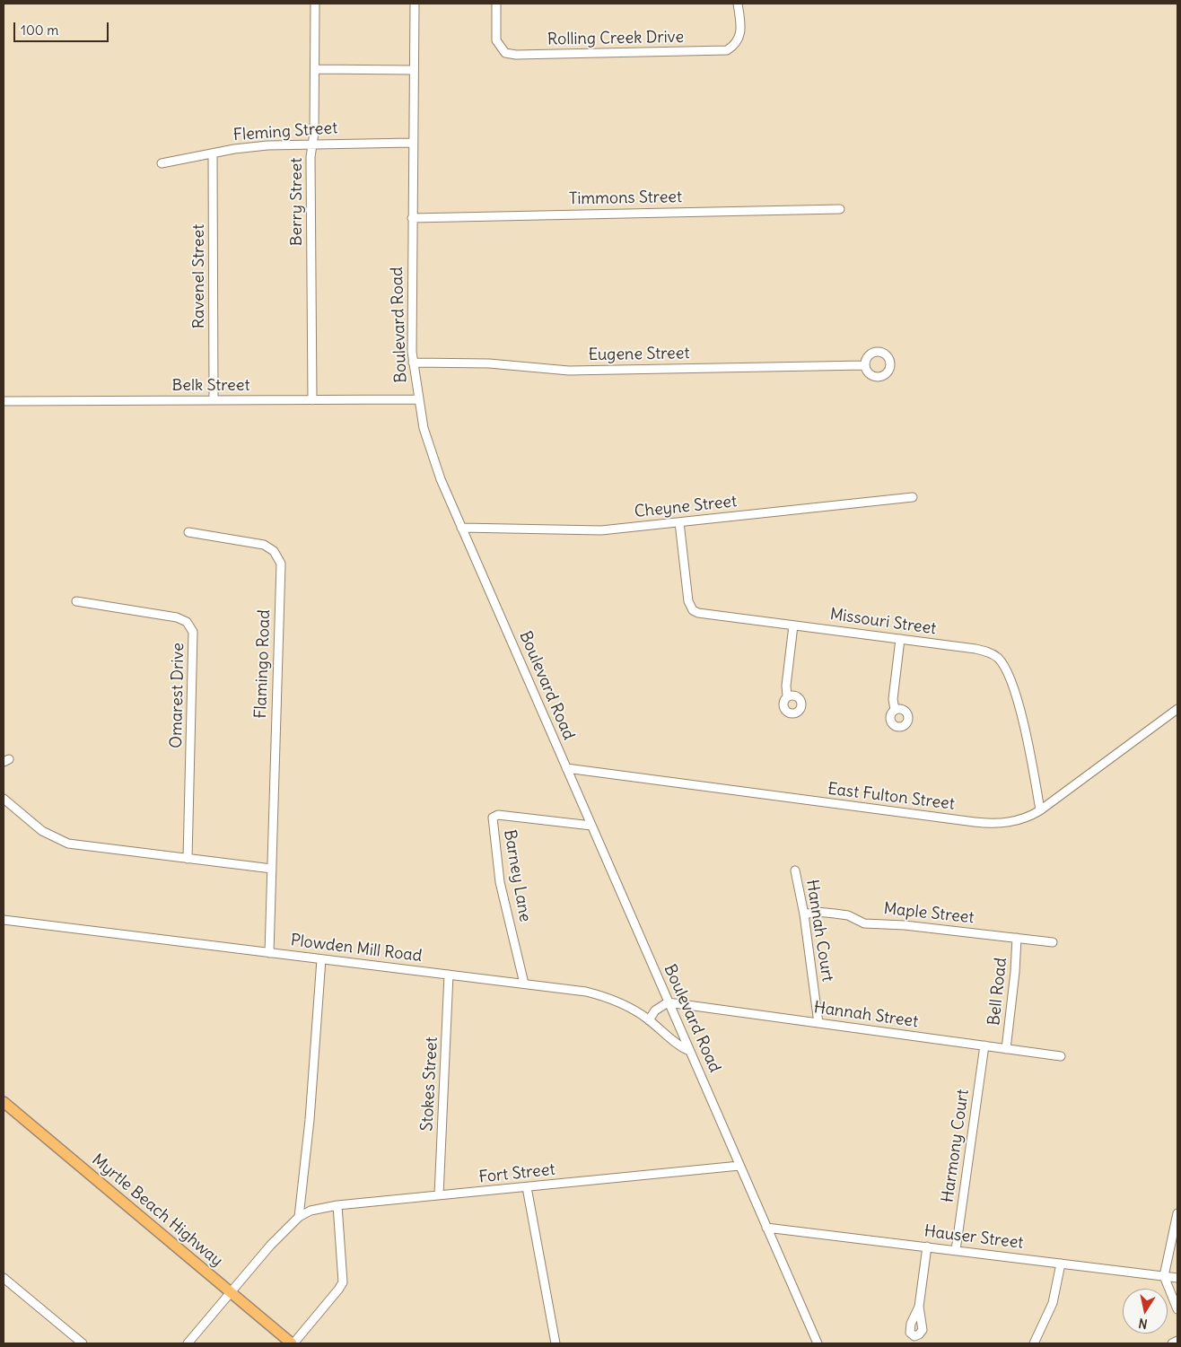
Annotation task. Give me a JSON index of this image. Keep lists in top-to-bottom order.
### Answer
{
  "streets": {
    "main road": ["Myrtle Beach Highway"],
    "street": [
      "Rolling Creek Drive",
      "Fleming Street",
      "Timmons Street",
      "Berry Street",
      "Ravenel Street",
      "Boulevard Road",
      "Eugene Street",
      "Belk Street",
      "Cheyne Street",
      "Missouri Street",
      "Flamingo Road",
      "Omarest Drive",
      "East Fulton Street",
      "Barney Lane",
      "Maple Street",
      "Hannah Court",
      "Plowden Mill Road",
      "Bell Road",
      "Hannah Street",
      "Stokes Street",
      "Harmony Court",
      "Fort Street",
      "Hauser Street"
    ]
  },
  "crossings": [
    ["Fleming Street", "Berry Street"],
    ["Fleming Street", "Ravenel Street"],
    ["Fleming Street", "Boulevard Road"],
    ["Timmons Street", "Boulevard Road"],
    ["Berry Street", "Belk Street"],
    ["Ravenel Street", "Belk Street"],
    ["Boulevard Road", "Eugene Street"],
    ["Boulevard Road", "Belk Street"],
    ["Boulevard Road", "Cheyne Street"],
    ["Boulevard Road", "East Fulton Street"],
    ["Boulevard Road", "Barney Lane"],
    ["Boulevard Road", "Plowden Mill Road"],
    ["Boulevard Road", "Hannah Street"],
    ["Boulevard Road", "Fort Street"],
    ["Boulevard Road", "Hauser Street"],
    ["Cheyne Street", "Missouri Street"],
    ["Missouri Street", "East Fulton Street"],
    ["Flamingo Road", "Plowden Mill Road"],
    ["Barney Lane", "Plowden Mill Road"],
    ["Maple Street", "Hannah Court"],
    ["Maple Street", "Bell Road"],
    ["Hannah Court", "Hannah Street"],
    ["Plowden Mill Road", "Stokes Street"],
    ["Bell Road", "Hannah Street"],
    ["Hannah Street", "Harmony Court"],
    ["Stokes Street", "Fort Street"],
    ["Harmony Court", "Hauser Street"],
    ["Fort Street", "Myrtle Beach Highway"]
  ],
  "scale_bar": "100 m",
  "north": "bottom"
}
